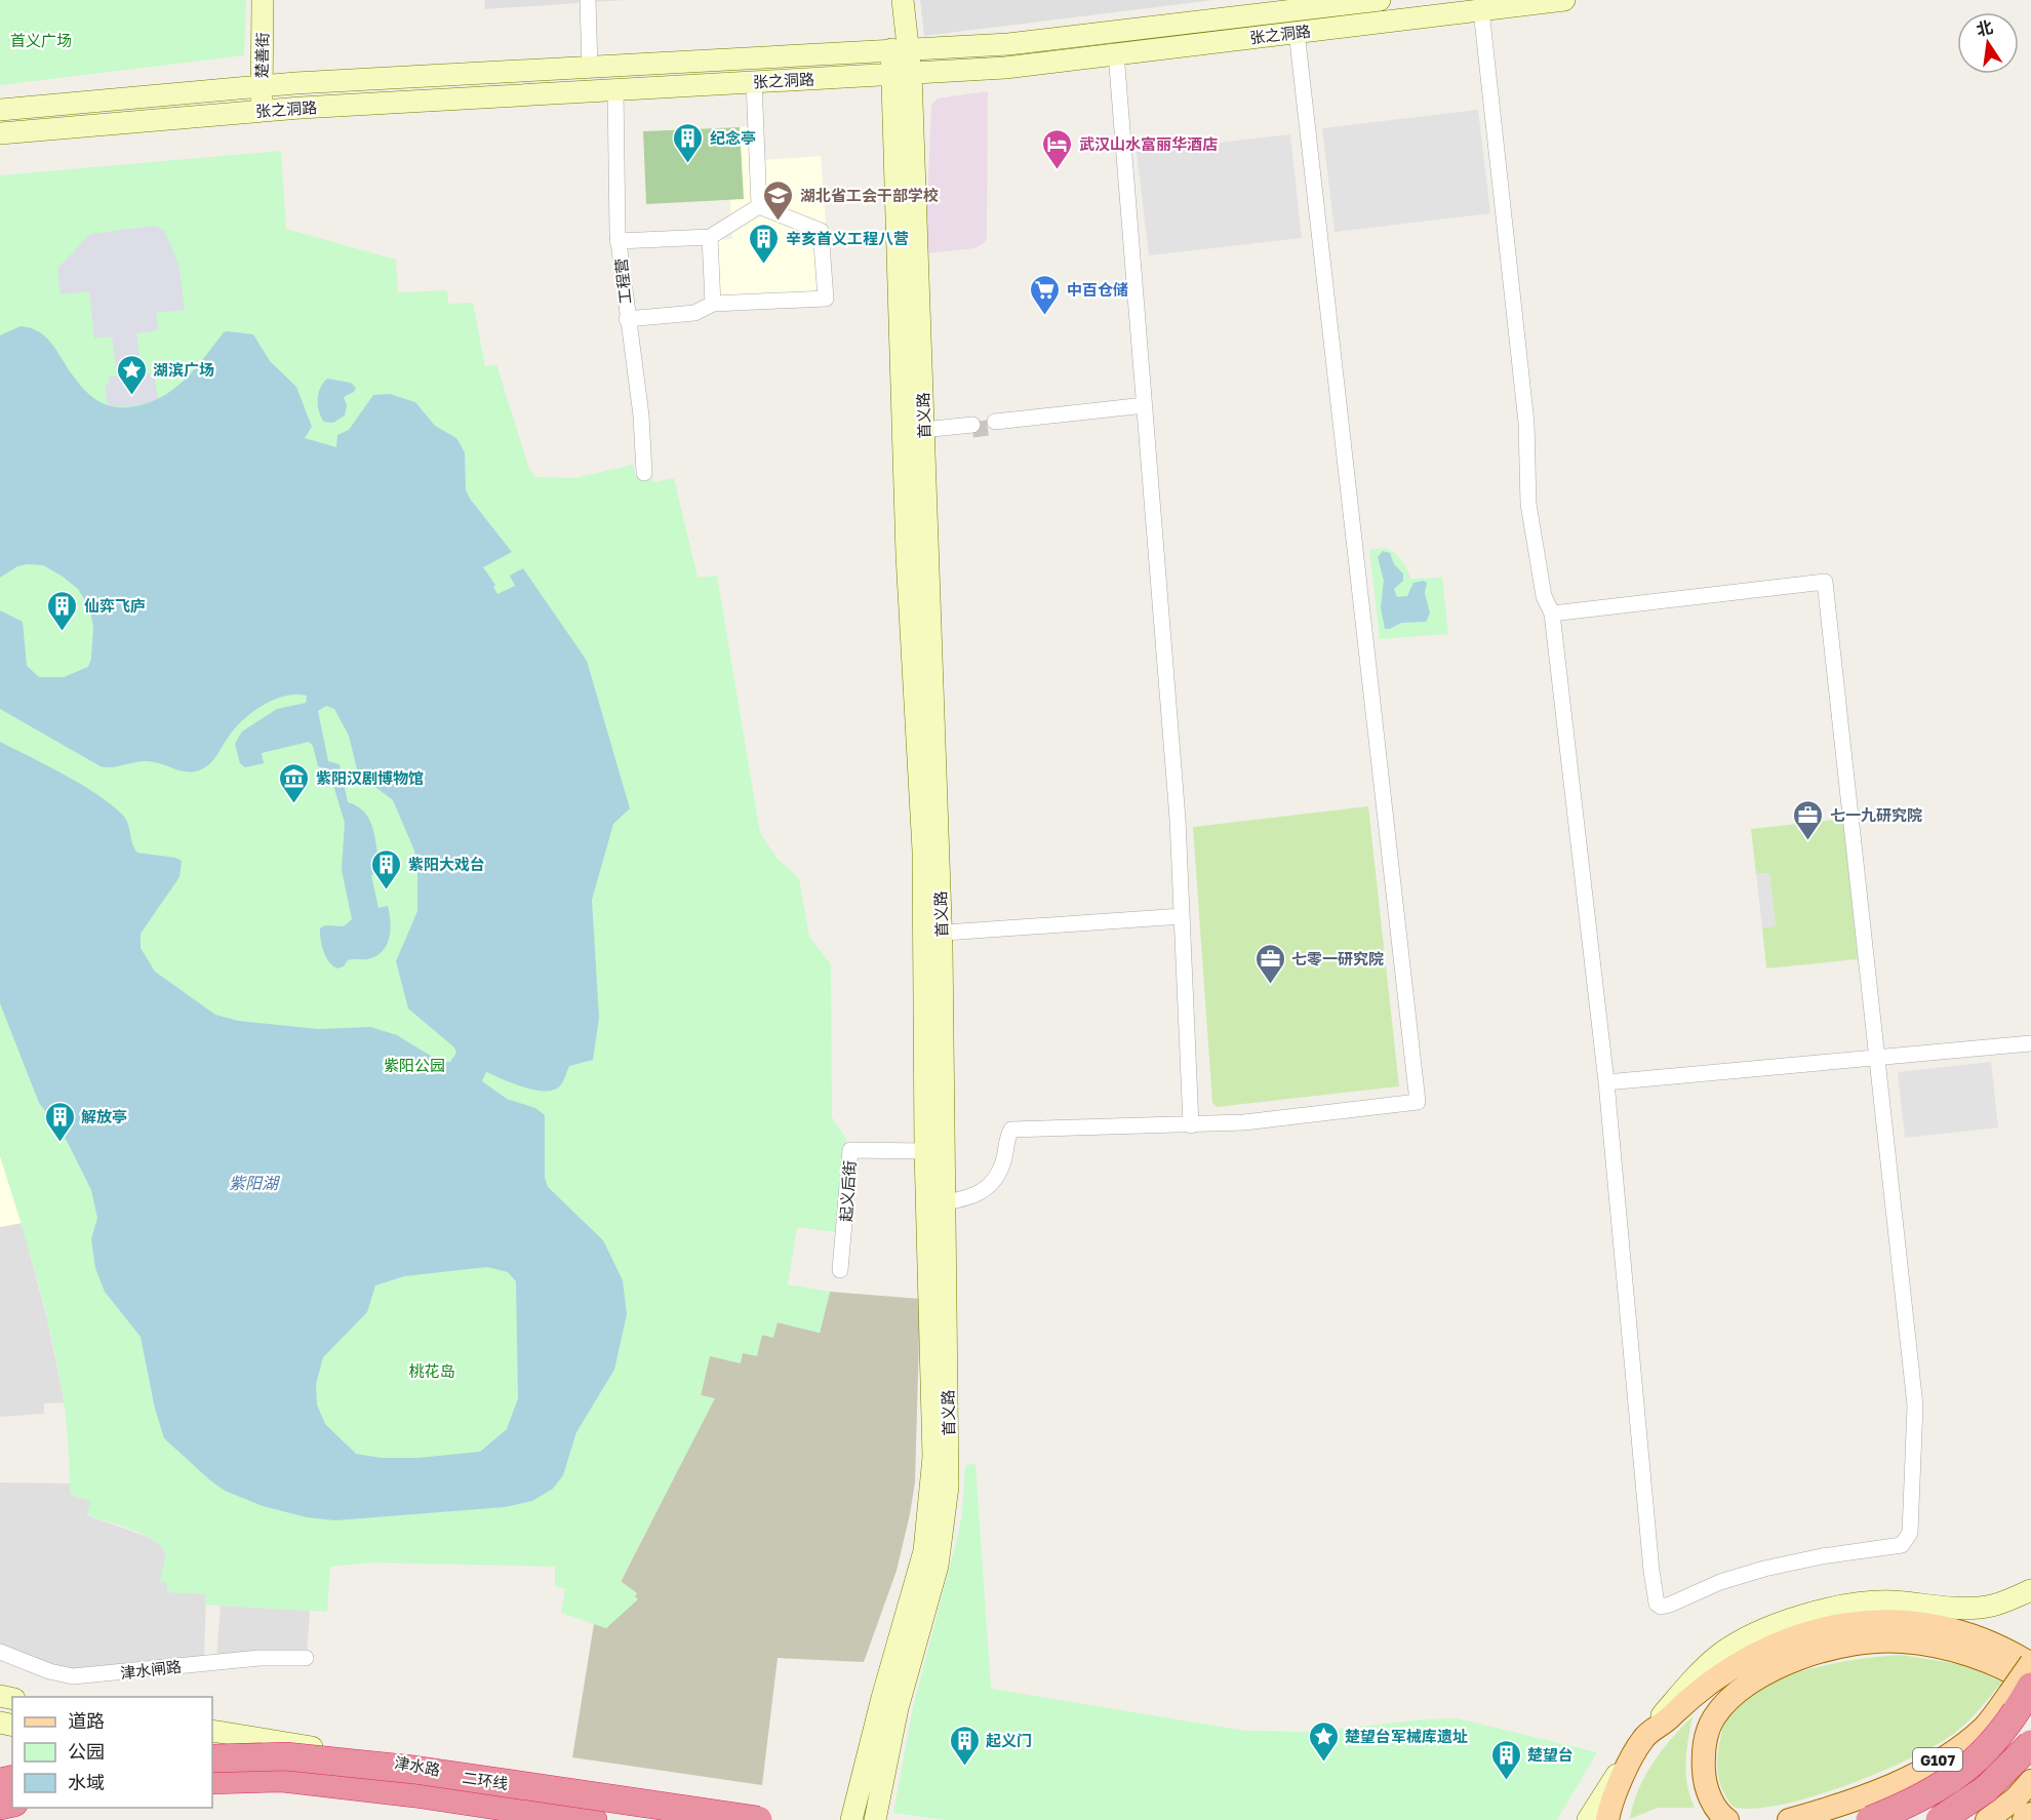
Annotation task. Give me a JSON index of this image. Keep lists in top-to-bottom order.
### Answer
{
  "streets": {
    "highway": ["二环线"],
    "main road": [
      "张之洞路",
      "楚善街",
      "首义路",
      "G107",
      "津水路"
    ],
    "street": ["工程营", "起义后街", "津水闸路"]
  },
  "crossings": [
    ["张之洞路", "楚善街"],
    ["张之洞路", "工程营"],
    ["张之洞路", "首义路"],
    ["首义路", "起义后街"]
  ],
  "water": ["紫阳湖"],
  "parks": ["首义广场", "紫阳公园", "桃花岛"],
  "places": {
    "building": [
      "纪念亭",
      "辛亥首义工程八营",
      "仙弈飞庐",
      "紫阳大戏台",
      "解放亭",
      "起义门",
      "楚望台"
    ],
    "hotel": ["武汉山水富丽华酒店"],
    "school or university": ["湖北省工会干部学校"],
    "supermarket": ["中百仓储"],
    "place": ["湖滨广场", "楚望台军械库遗址"],
    "museum": ["紫阳汉剧博物馆"],
    "office": ["七一九研究院", "七零一研究院"]
  },
  "legend": ["道路", "公园", "水域"],
  "north": "top"
}
